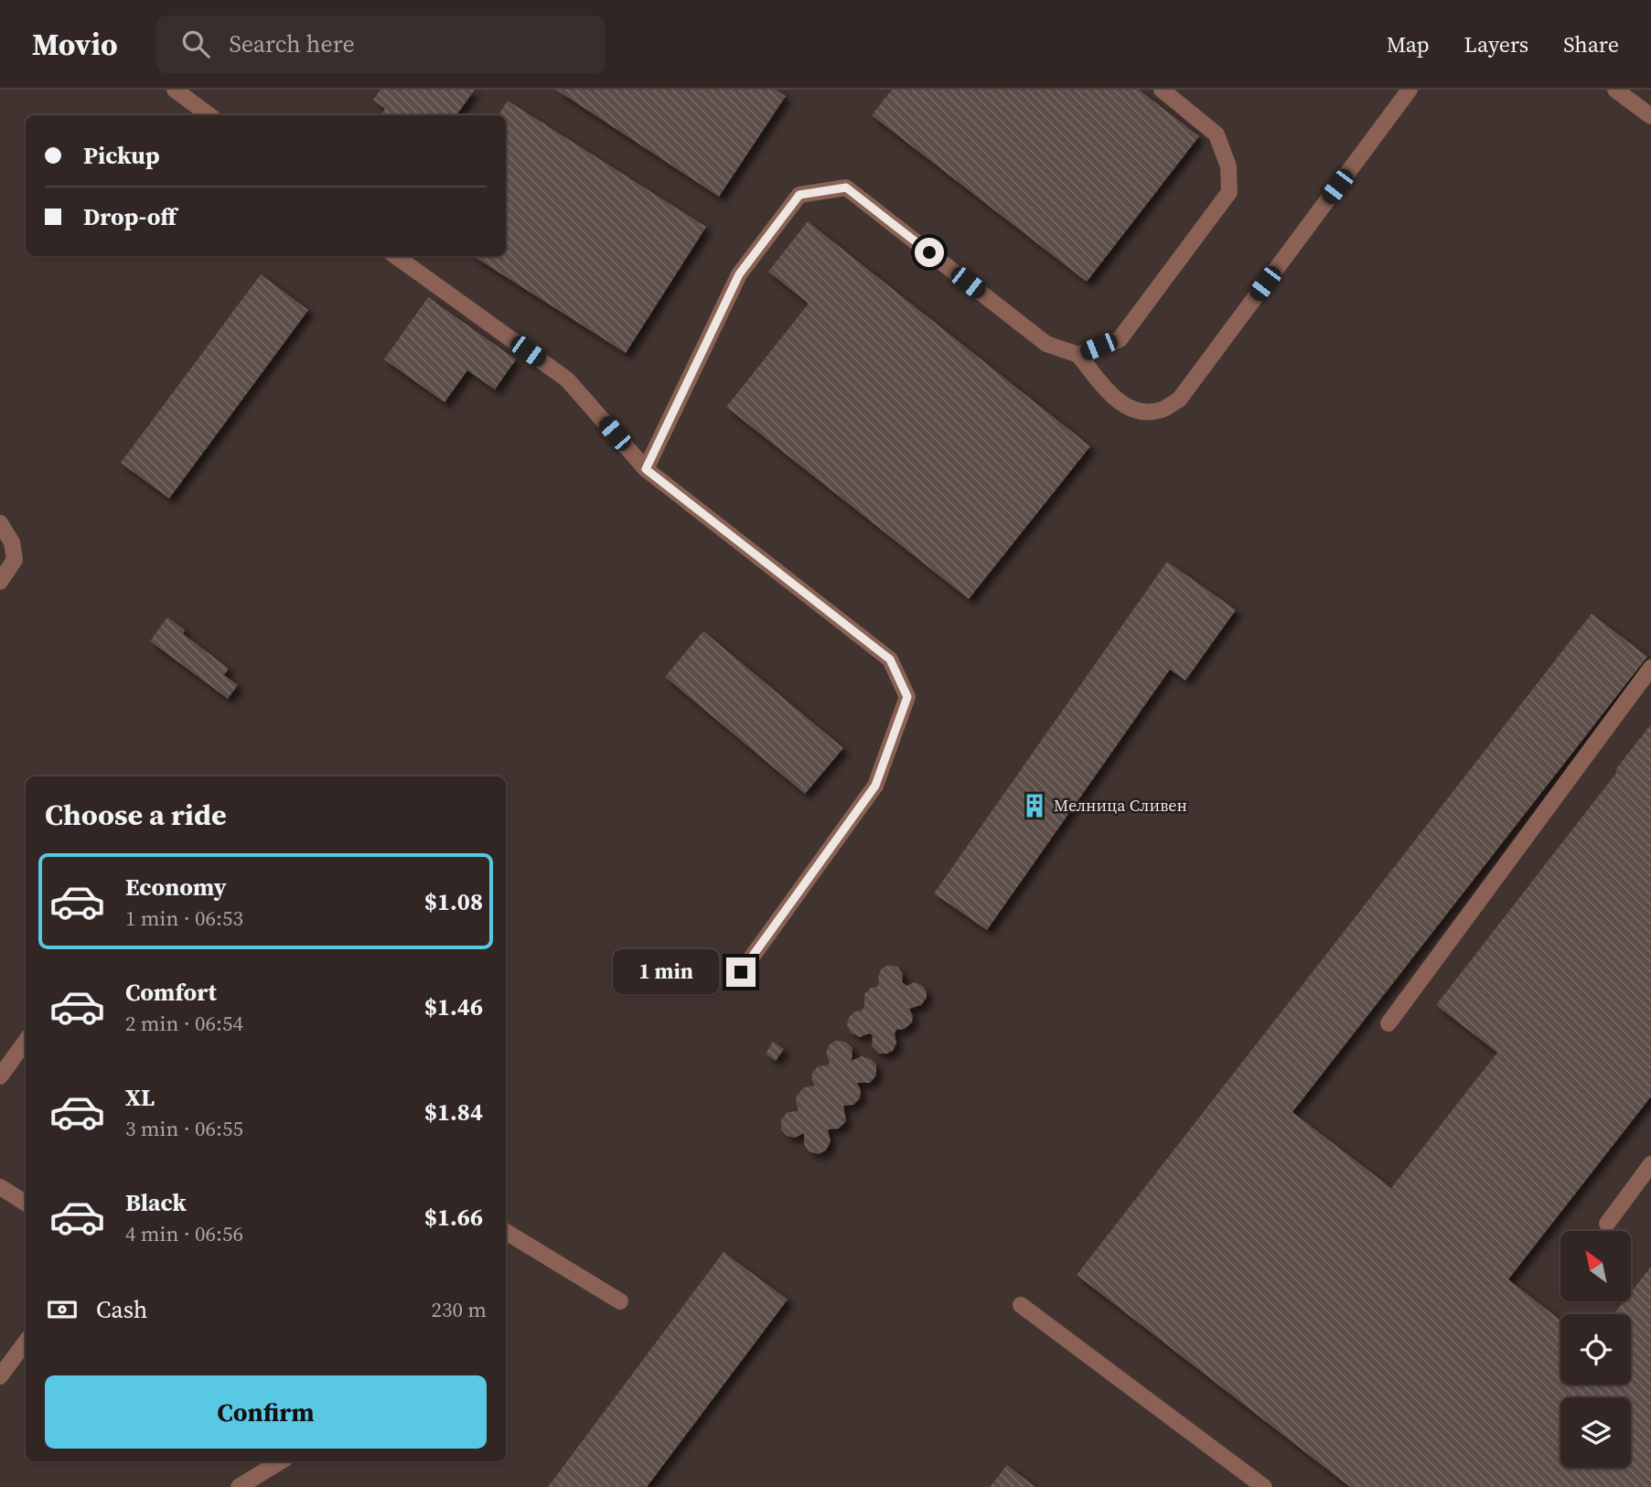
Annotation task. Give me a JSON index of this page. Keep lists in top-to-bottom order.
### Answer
{
  "places": {
    "building": ["Мелница Сливен"]
  },
  "north": "top left",
  "page": {
    "header": "Movio",
    "search": "Search here",
    "nav": ["Map", "Layers", "Share"],
    "banner": ["Pickup", "Drop-off"],
    "heading": "Choose a ride",
    "list": [
      {
        "name": "Economy",
        "note": "1 min · 06:53",
        "value": "$1.08"
      },
      {
        "name": "Comfort",
        "note": "2 min · 06:54",
        "value": "$1.46"
      },
      {
        "name": "XL",
        "note": "3 min · 06:55",
        "value": "$1.84"
      },
      {
        "name": "Black",
        "note": "4 min · 06:56",
        "value": "$1.66"
      }
    ],
    "bubble": "1 min",
    "pay": ["Cash", "230 m"],
    "buttons": "Confirm"
  }
}
